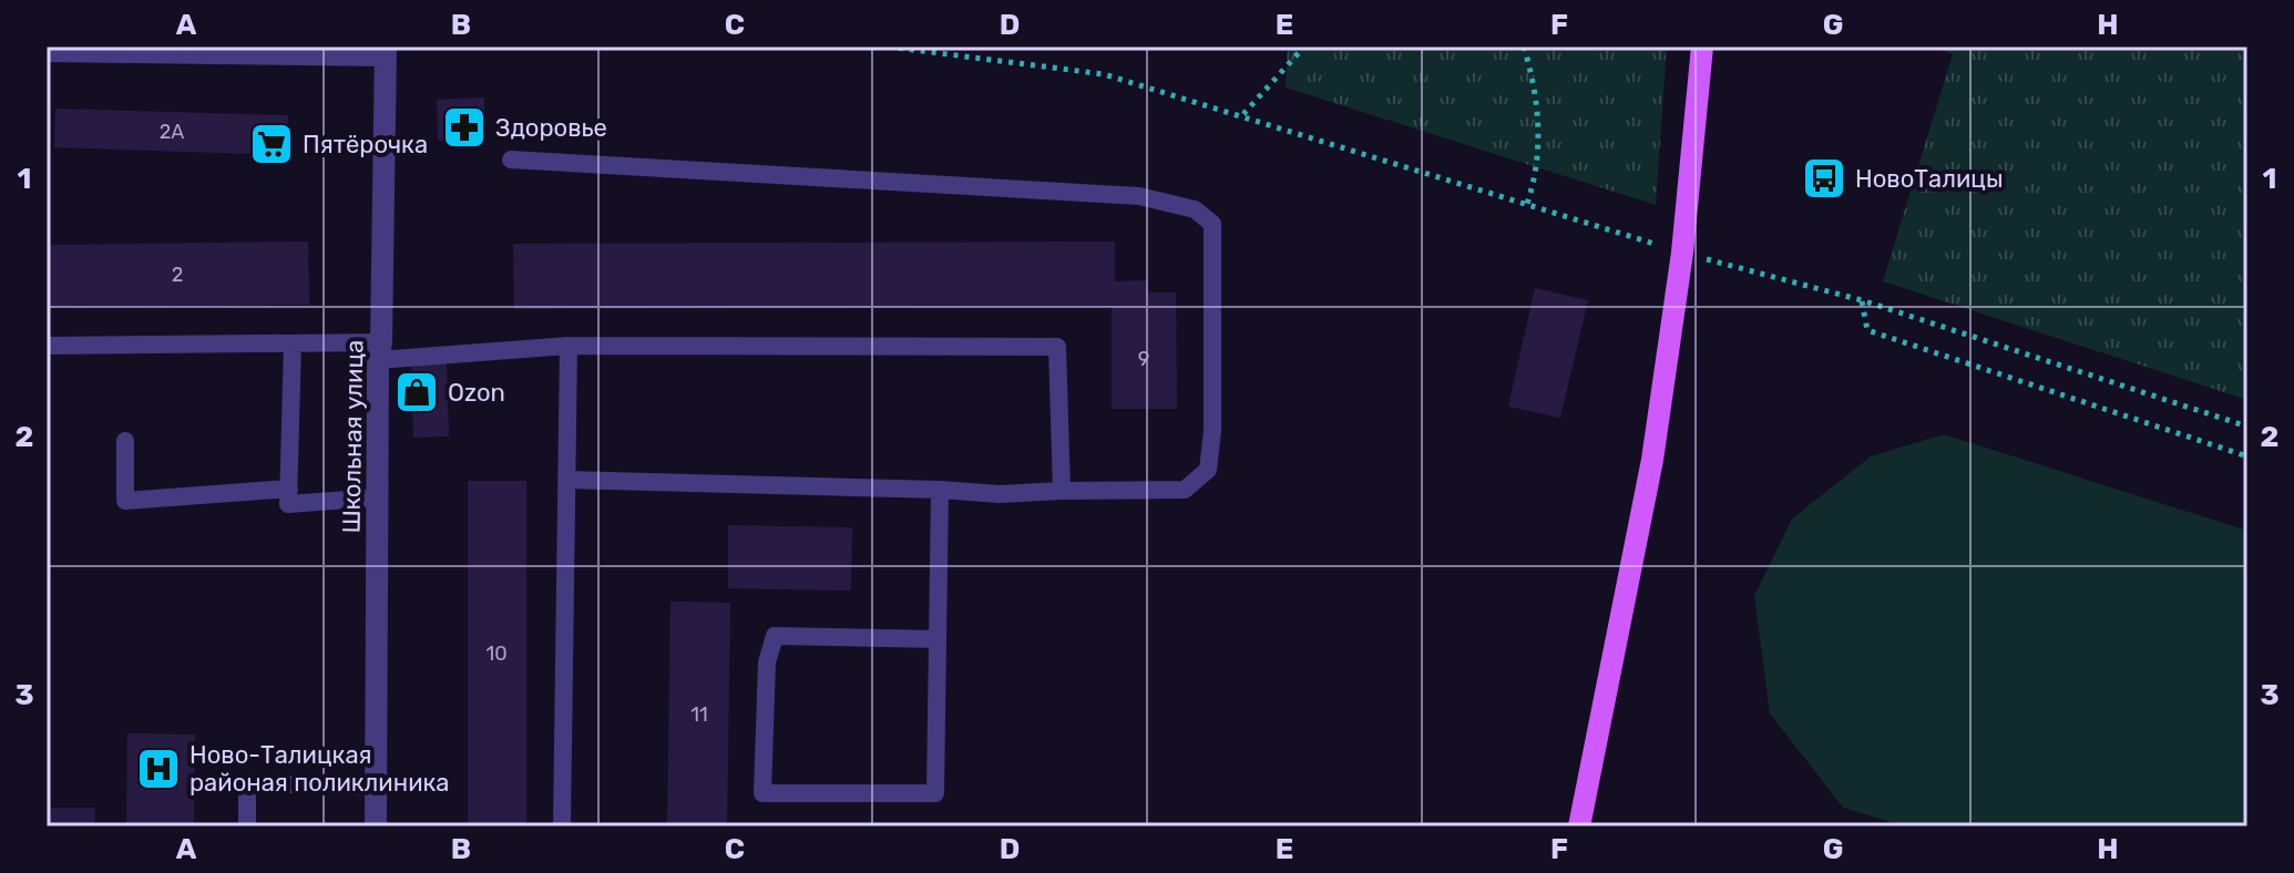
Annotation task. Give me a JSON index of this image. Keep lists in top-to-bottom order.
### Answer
{
  "streets": {
    "street": ["Школьная улица"]
  },
  "places": {
    "pharmacy": ["Здоровье"],
    "supermarket": ["Пятёрочка"],
    "bus stop": ["НовоТалицы"],
    "shop": ["Ozon"],
    "hospital": ["Ново-Талицкая районая поликлиника"]
  },
  "house_numbers": [
    "2А",
    "2",
    "9",
    "10",
    "11"
  ],
  "grid": {
    "columns": [
      "A",
      "B",
      "C",
      "D",
      "E",
      "F",
      "G",
      "H"
    ],
    "rows": ["1", "2", "3"]
  }
}
